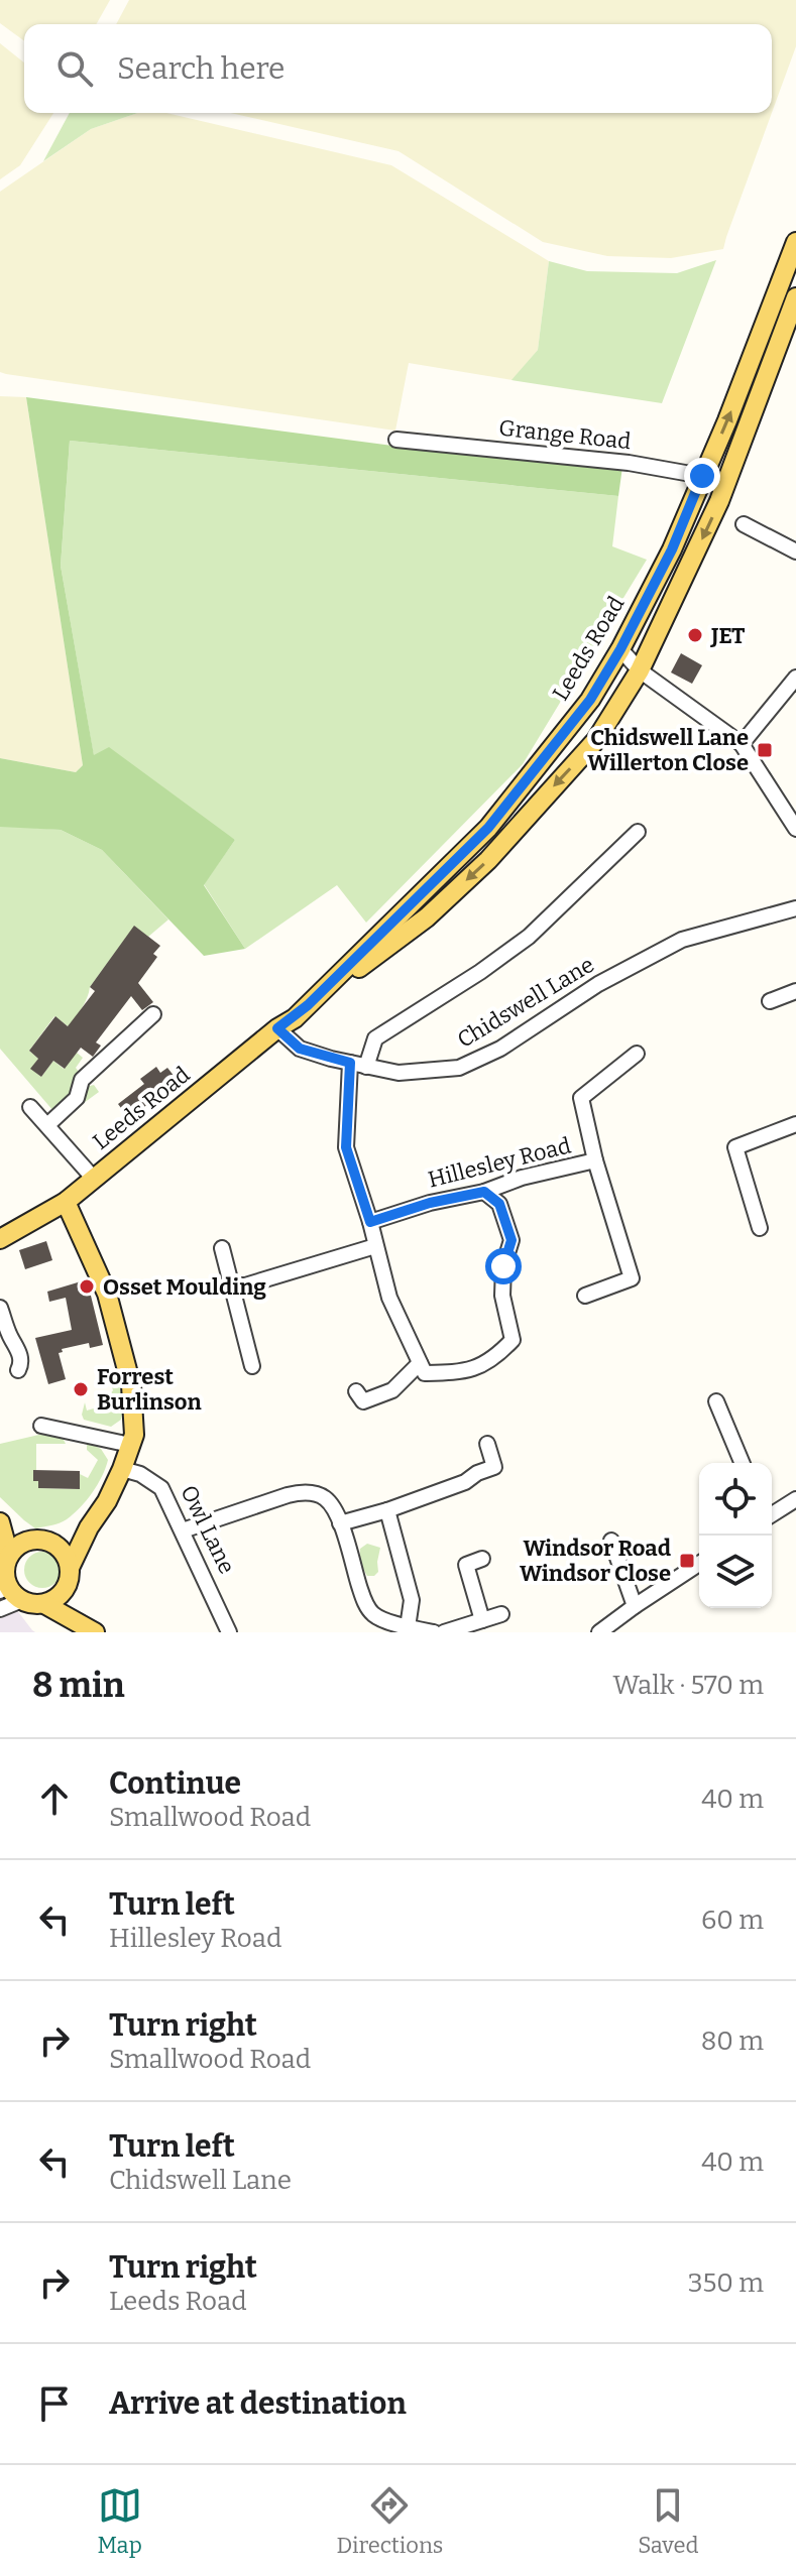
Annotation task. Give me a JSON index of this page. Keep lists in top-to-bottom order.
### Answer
{
  "streets": {
    "main road": ["Leeds Road"],
    "street": [
      "Grange Road",
      "Chidswell Lane",
      "Hillesley Road",
      "Owl Lane"
    ]
  },
  "crossings": [
    ["Grange Road", "Leeds Road"],
    ["Leeds Road", "Chidswell Lane"]
  ],
  "places": {
    "other": ["JET", "Osset Moulding", "Forrest Burlinson"],
    "transit": ["Chidswell Lane Willerton Close", "Windsor Road Windsor Close"]
  },
  "page": {
    "search": "Search here",
    "heading": ["8 min", "Walk · 570 m"],
    "list": [
      ["Continue", "Smallwood Road", "40 m"],
      ["Turn left", "Hillesley Road", "60 m"],
      ["Turn right", "Smallwood Road", "80 m"],
      ["Turn left", "Chidswell Lane", "40 m"],
      ["Turn right", "Leeds Road", "350 m"],
      "Arrive at destination"
    ],
    "nav": ["Map", "Directions", "Saved"]
  }
}
